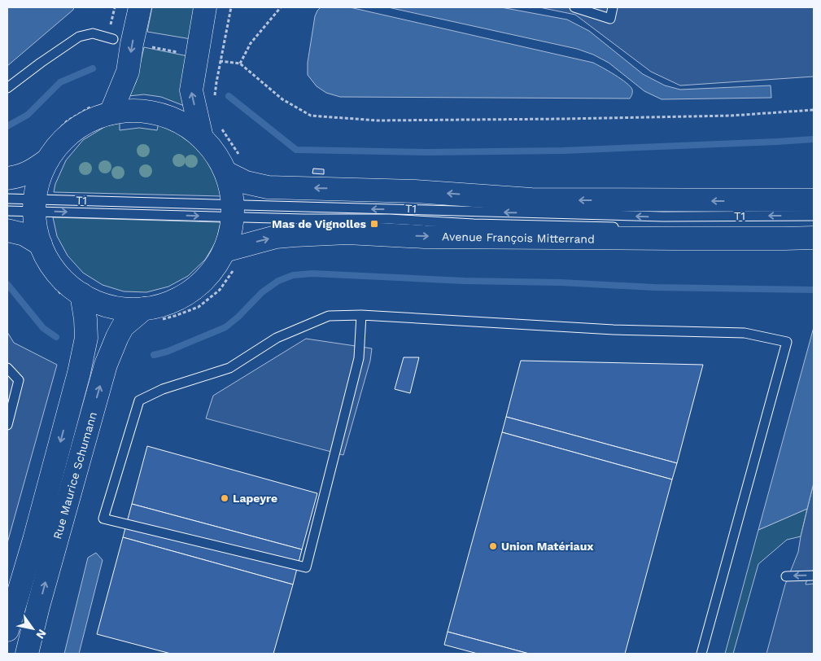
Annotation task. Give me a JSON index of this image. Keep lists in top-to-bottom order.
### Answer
{
  "streets": {
    "main road": ["Avenue François Mitterrand", "Rue Maurice Schumann"],
    "lane": ["T1"]
  },
  "places": {
    "transit": ["Mas de Vignolles"],
    "other": ["Lapeyre", "Union Matériaux"]
  },
  "north": "bottom right"
}
